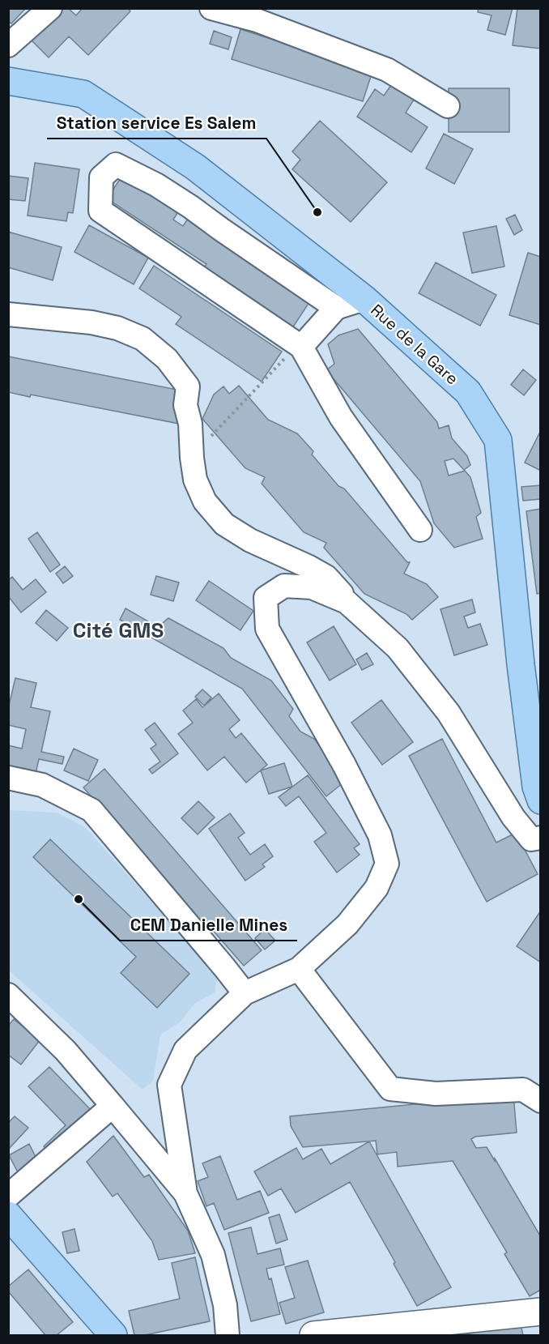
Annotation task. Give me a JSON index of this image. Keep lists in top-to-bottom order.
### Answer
{
  "streets": {
    "main road": ["Rue de la Gare"]
  },
  "districts": ["Cité GMS"],
  "places": ["Station service Es Salem", "CEM Danielle Mines"]
}
